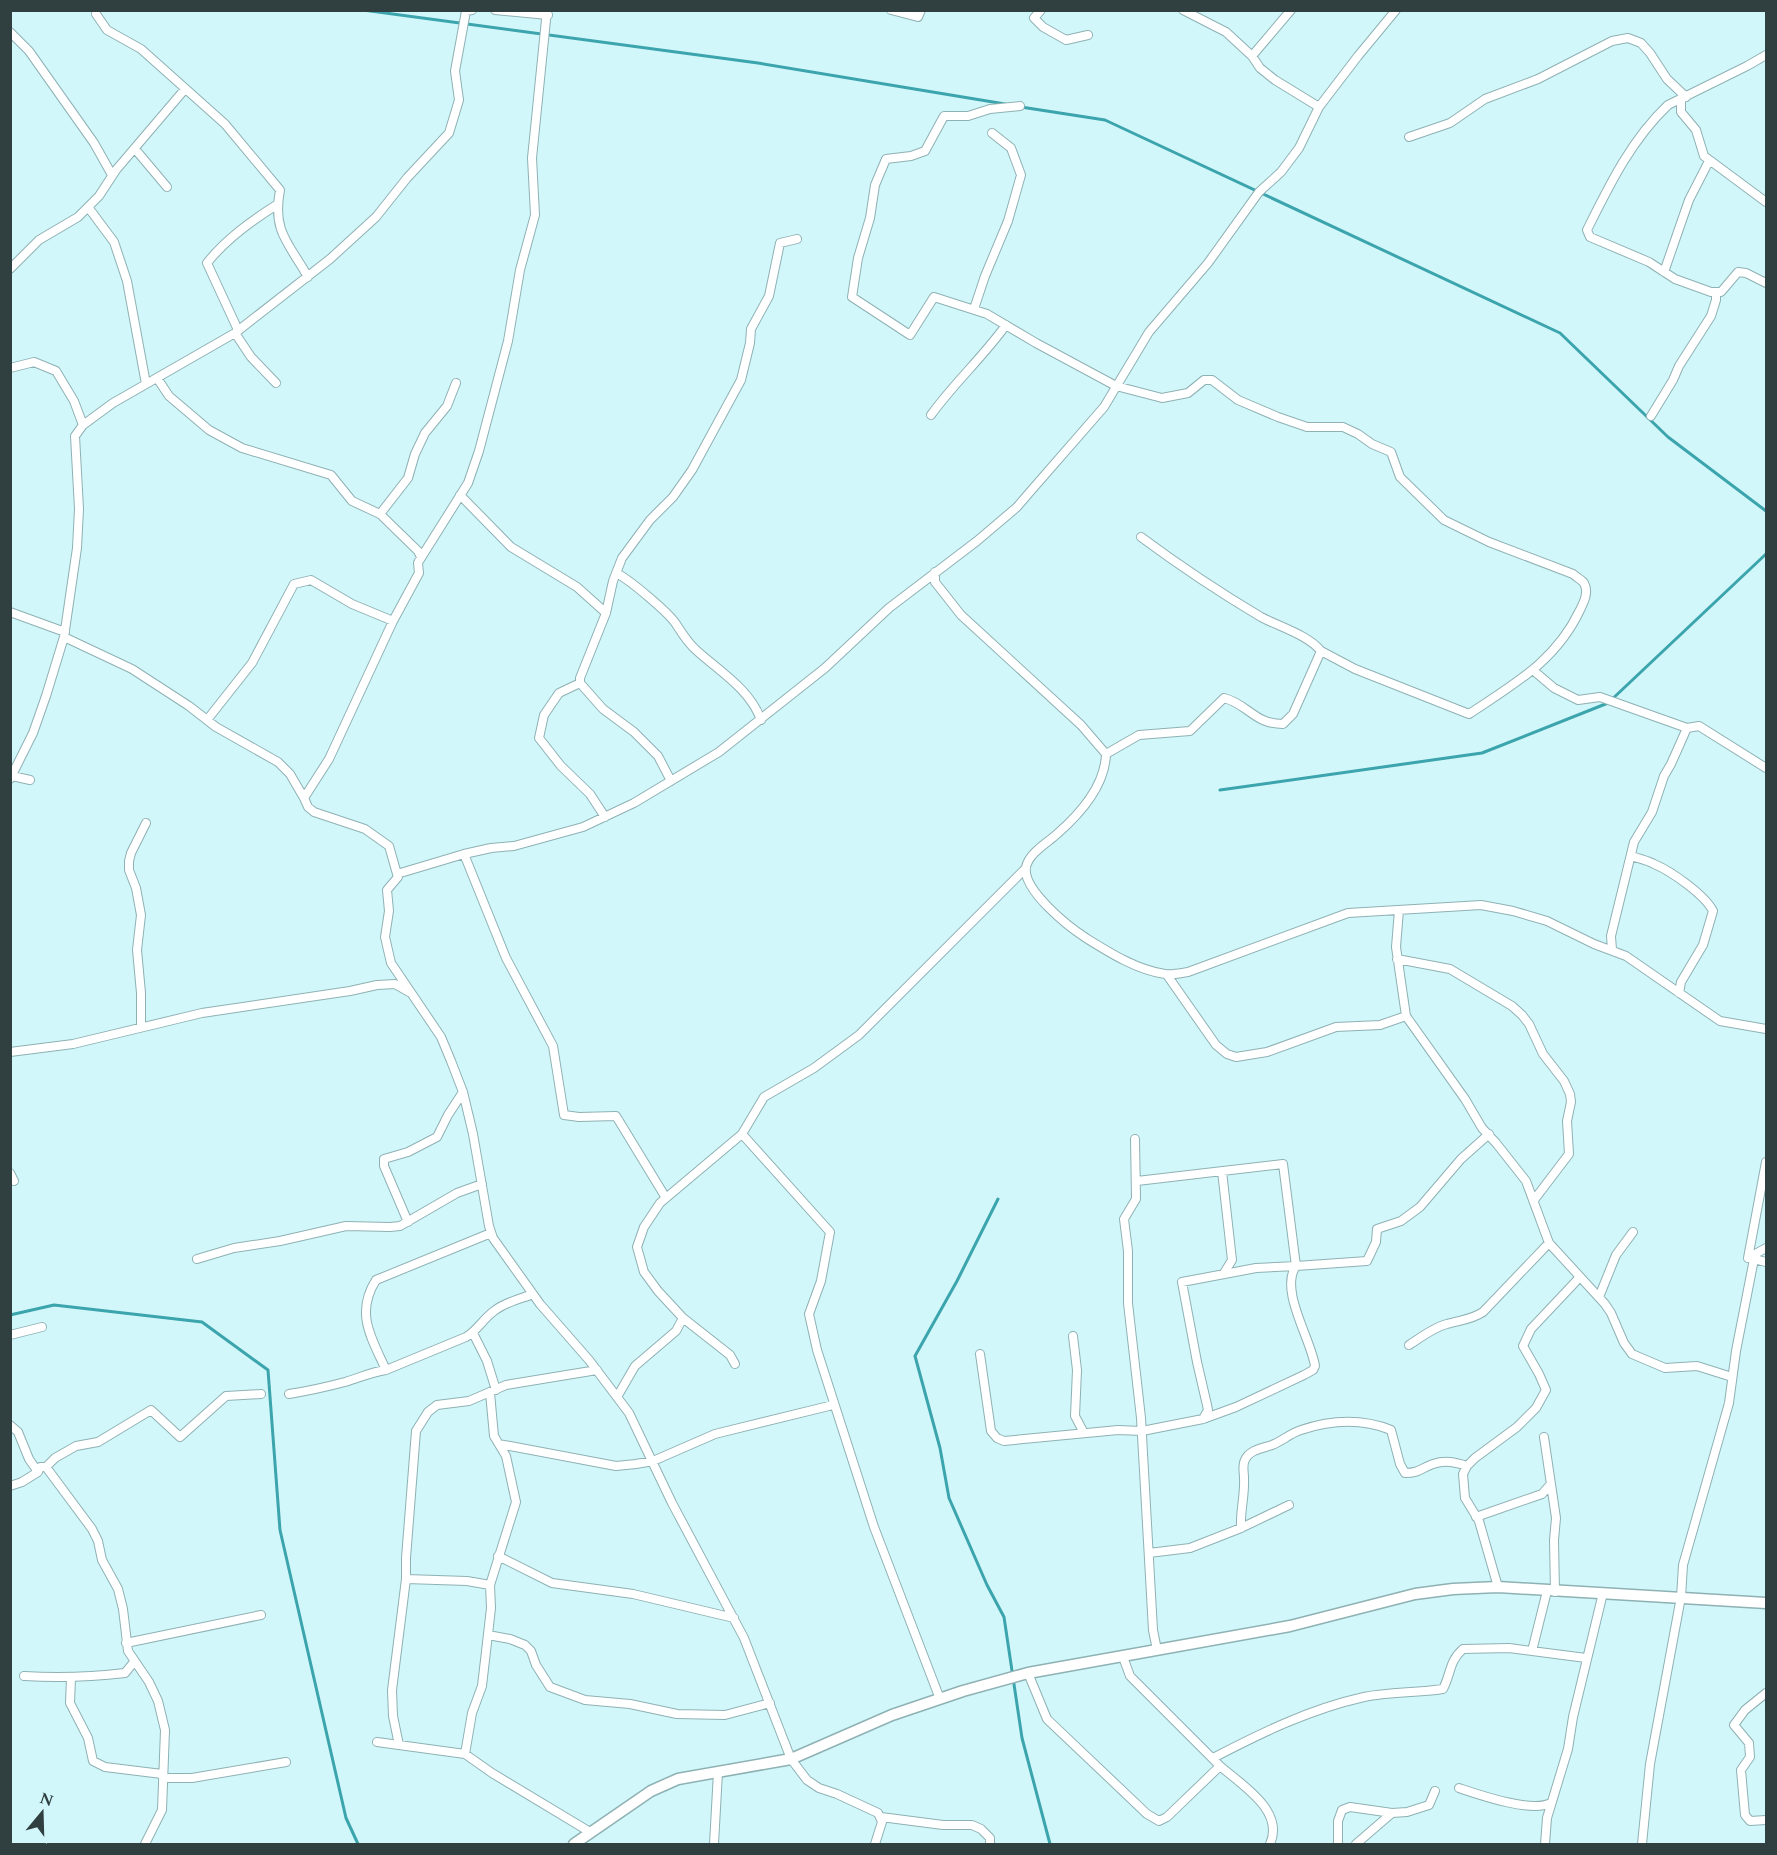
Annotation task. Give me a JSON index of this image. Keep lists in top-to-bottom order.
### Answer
{
  "north": "top"
}
